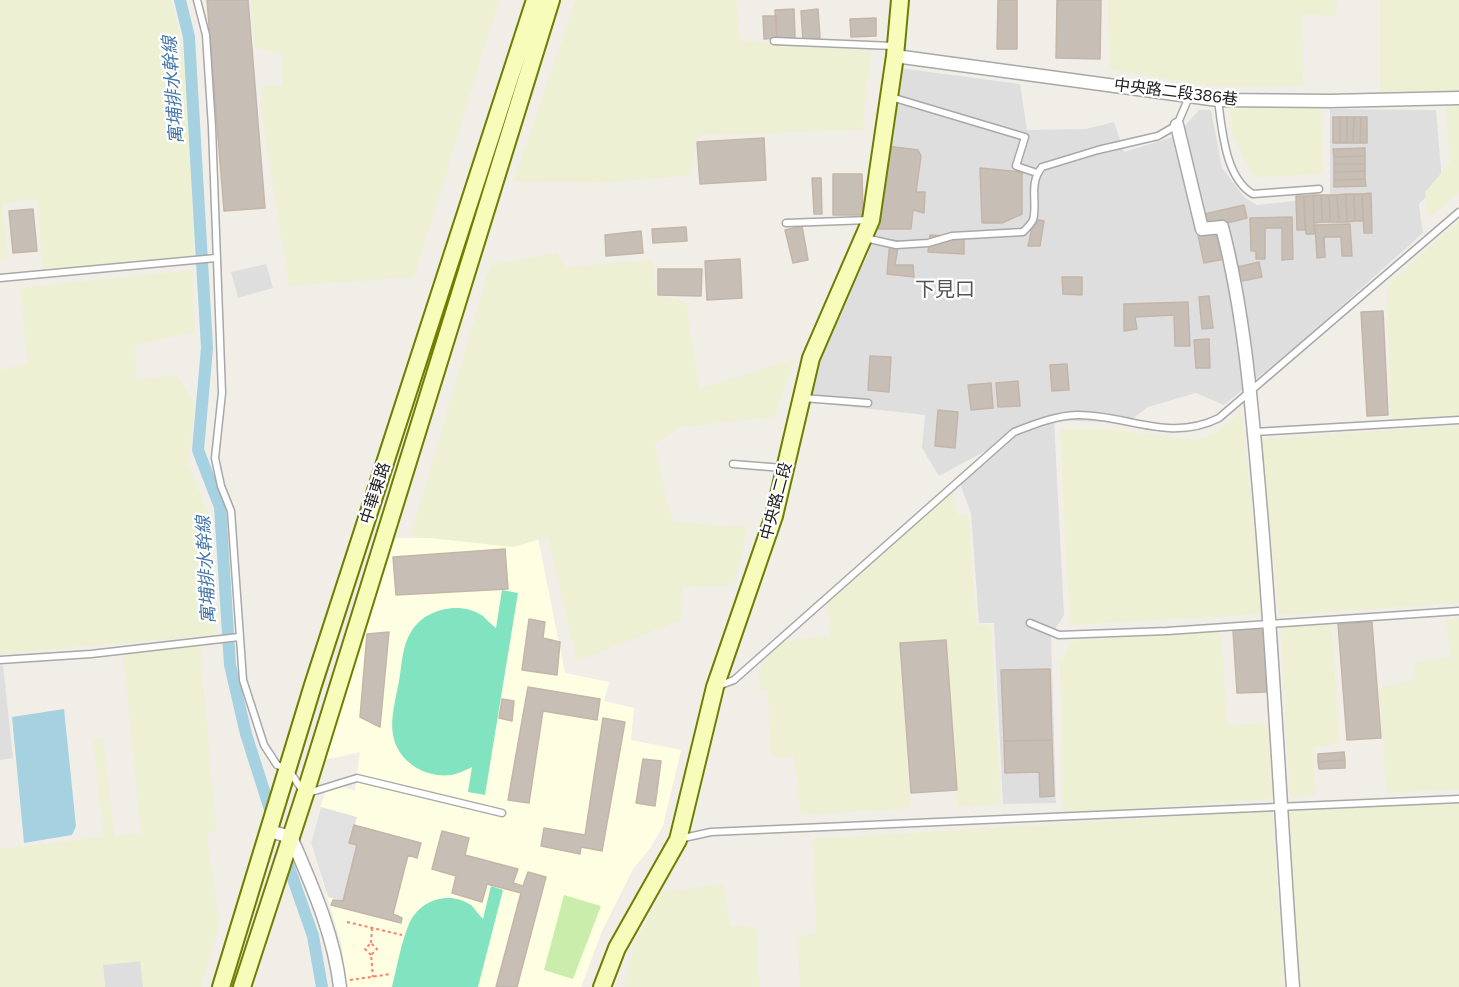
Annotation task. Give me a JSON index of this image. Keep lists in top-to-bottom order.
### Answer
{
  "streets": {
    "main road": ["中華東路", "中央路二段"],
    "street": ["中央路二段386巷"]
  },
  "crossings": [
    ["中央路二段386巷", "中央路二段"]
  ],
  "districts": ["下見口"],
  "water": ["寓埔排水幹線"]
}
